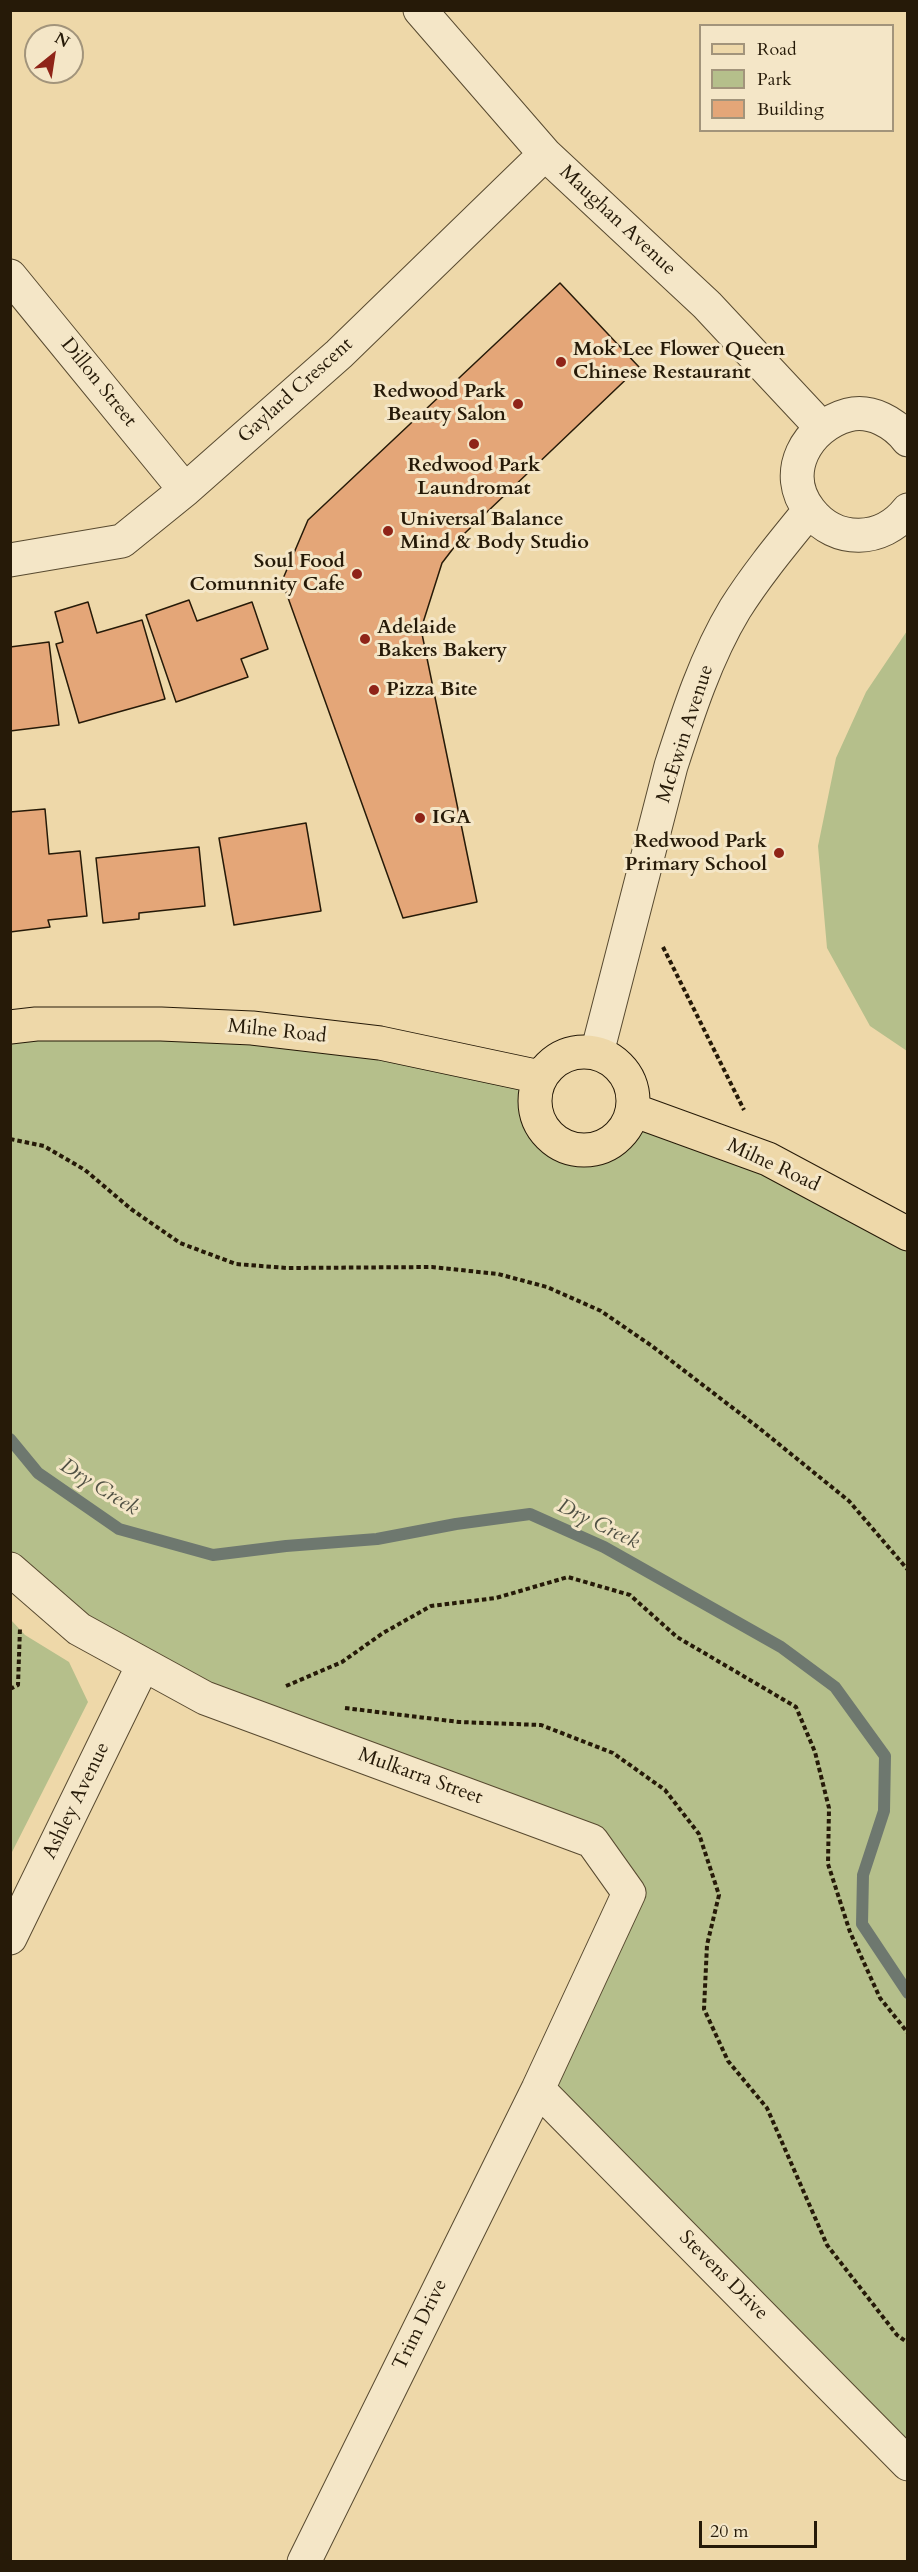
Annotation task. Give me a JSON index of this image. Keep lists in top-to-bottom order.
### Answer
{
  "streets": {
    "main road": ["Milne Road"],
    "street": [
      "Maughan Avenue",
      "Dillon Street",
      "Gaylard Crescent",
      "McEwin Avenue",
      "Mulkarra Street",
      "Ashley Avenue",
      "Stevens Drive",
      "Trim Drive"
    ]
  },
  "crossings": [
    ["Maughan Avenue", "Gaylard Crescent"],
    ["Dillon Street", "Gaylard Crescent"],
    ["McEwin Avenue", "Milne Road"],
    ["Mulkarra Street", "Ashley Avenue"],
    ["Mulkarra Street", "Stevens Drive"],
    ["Mulkarra Street", "Trim Drive"],
    ["Stevens Drive", "Trim Drive"]
  ],
  "water": ["Dry Creek"],
  "places": [
    "Mok Lee Flower Queen Chinese Restaurant",
    "Redwood Park Beauty Salon",
    "Redwood Park Laundromat",
    "Universal Balance Mind & Body Studio",
    "Soul Food Comunnity Cafe",
    "Adelaide Bakers Bakery",
    "Pizza Bite",
    "IGA",
    "Redwood Park Primary School"
  ],
  "legend": ["Road", "Park", "Building"],
  "scale_bar": "20 m",
  "north": "top right"
}
